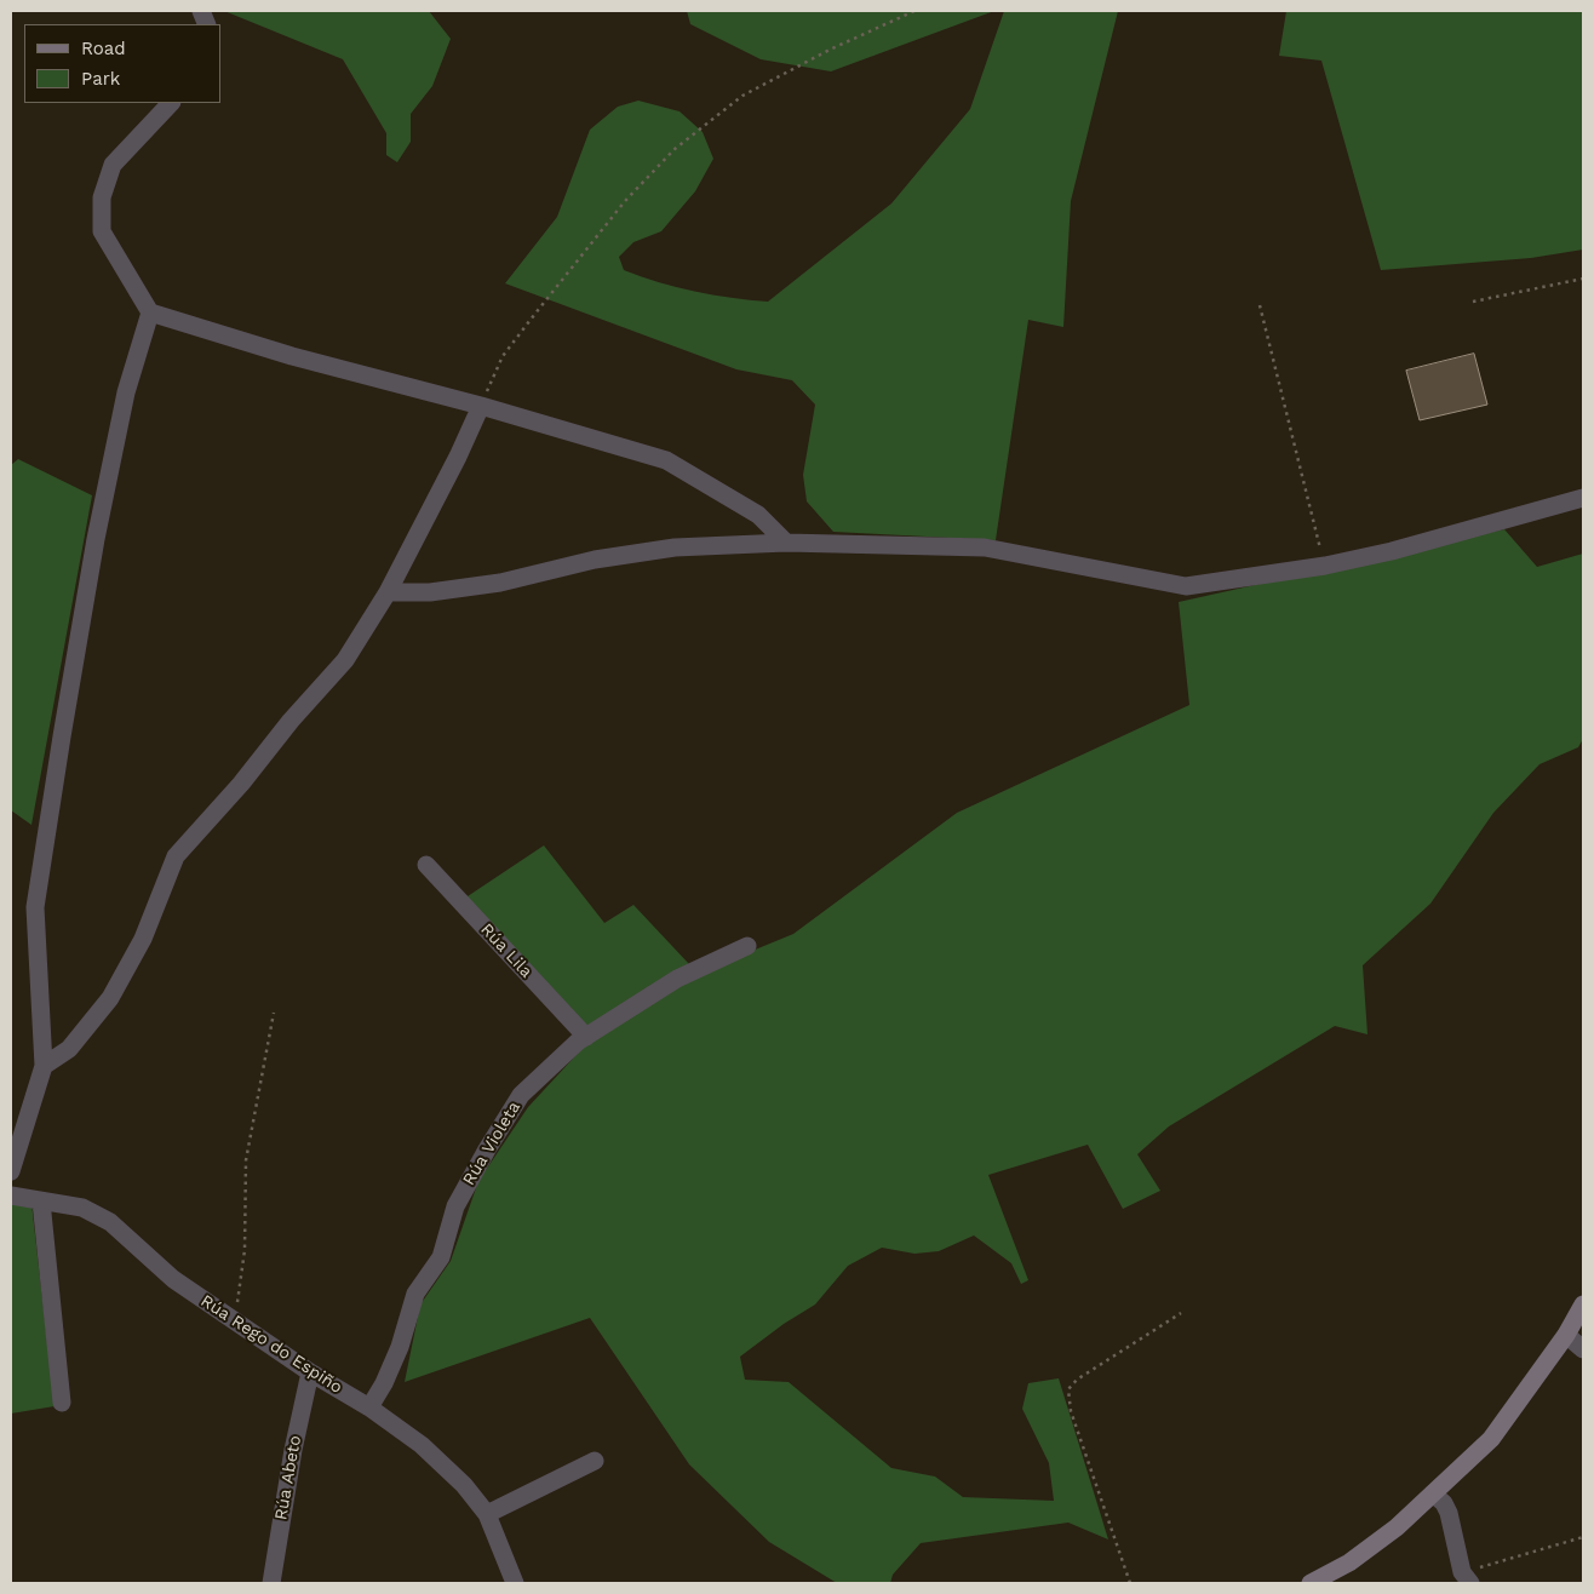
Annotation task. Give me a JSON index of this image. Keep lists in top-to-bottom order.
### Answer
{
  "streets": {
    "street": [
      "Rúa Lila",
      "Rúa Violeta",
      "Rúa Rego do Espiño",
      "Rúa Abeto"
    ]
  },
  "crossings": [
    ["Rúa Lila", "Rúa Violeta"],
    ["Rúa Violeta", "Rúa Rego do Espiño"],
    ["Rúa Rego do Espiño", "Rúa Abeto"]
  ],
  "legend": ["Road", "Park"]
}
